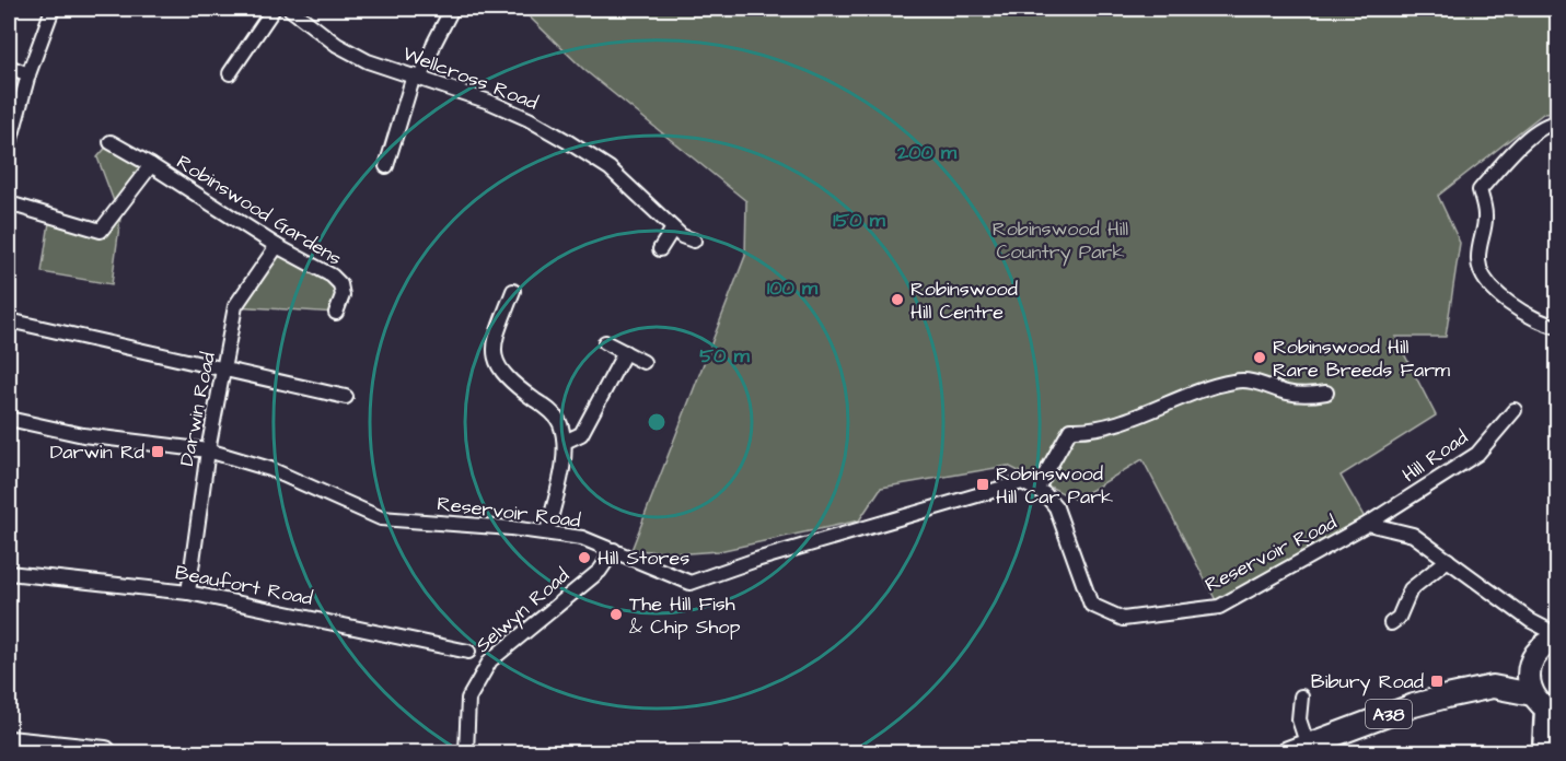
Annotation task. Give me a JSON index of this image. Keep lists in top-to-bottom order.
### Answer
{
  "streets": {
    "highway": ["A38"],
    "street": [
      "Wellcross Road",
      "Robinswood Gardens",
      "Darwin Road",
      "Hill Road",
      "Reservoir Road",
      "Beaufort Road",
      "Selwyn Road"
    ]
  },
  "crossings": [
    ["Robinswood Gardens", "Darwin Road"],
    ["Darwin Road", "Reservoir Road"],
    ["Darwin Road", "Beaufort Road"],
    ["Hill Road", "Reservoir Road"],
    ["Reservoir Road", "Selwyn Road"]
  ],
  "parks": ["Robinswood Hill Country Park"],
  "places": {
    "other": [
      "Robinswood Hill Centre",
      "Robinswood Hill Rare Breeds Farm",
      "Hill Stores",
      "The Hill Fish & Chip Shop"
    ],
    "transit": ["Darwin Rd", "Robinswood Hill Car Park", "Bibury Road"]
  },
  "rings": [
    "200 m",
    "150 m",
    "100 m",
    "50 m"
  ]
}
